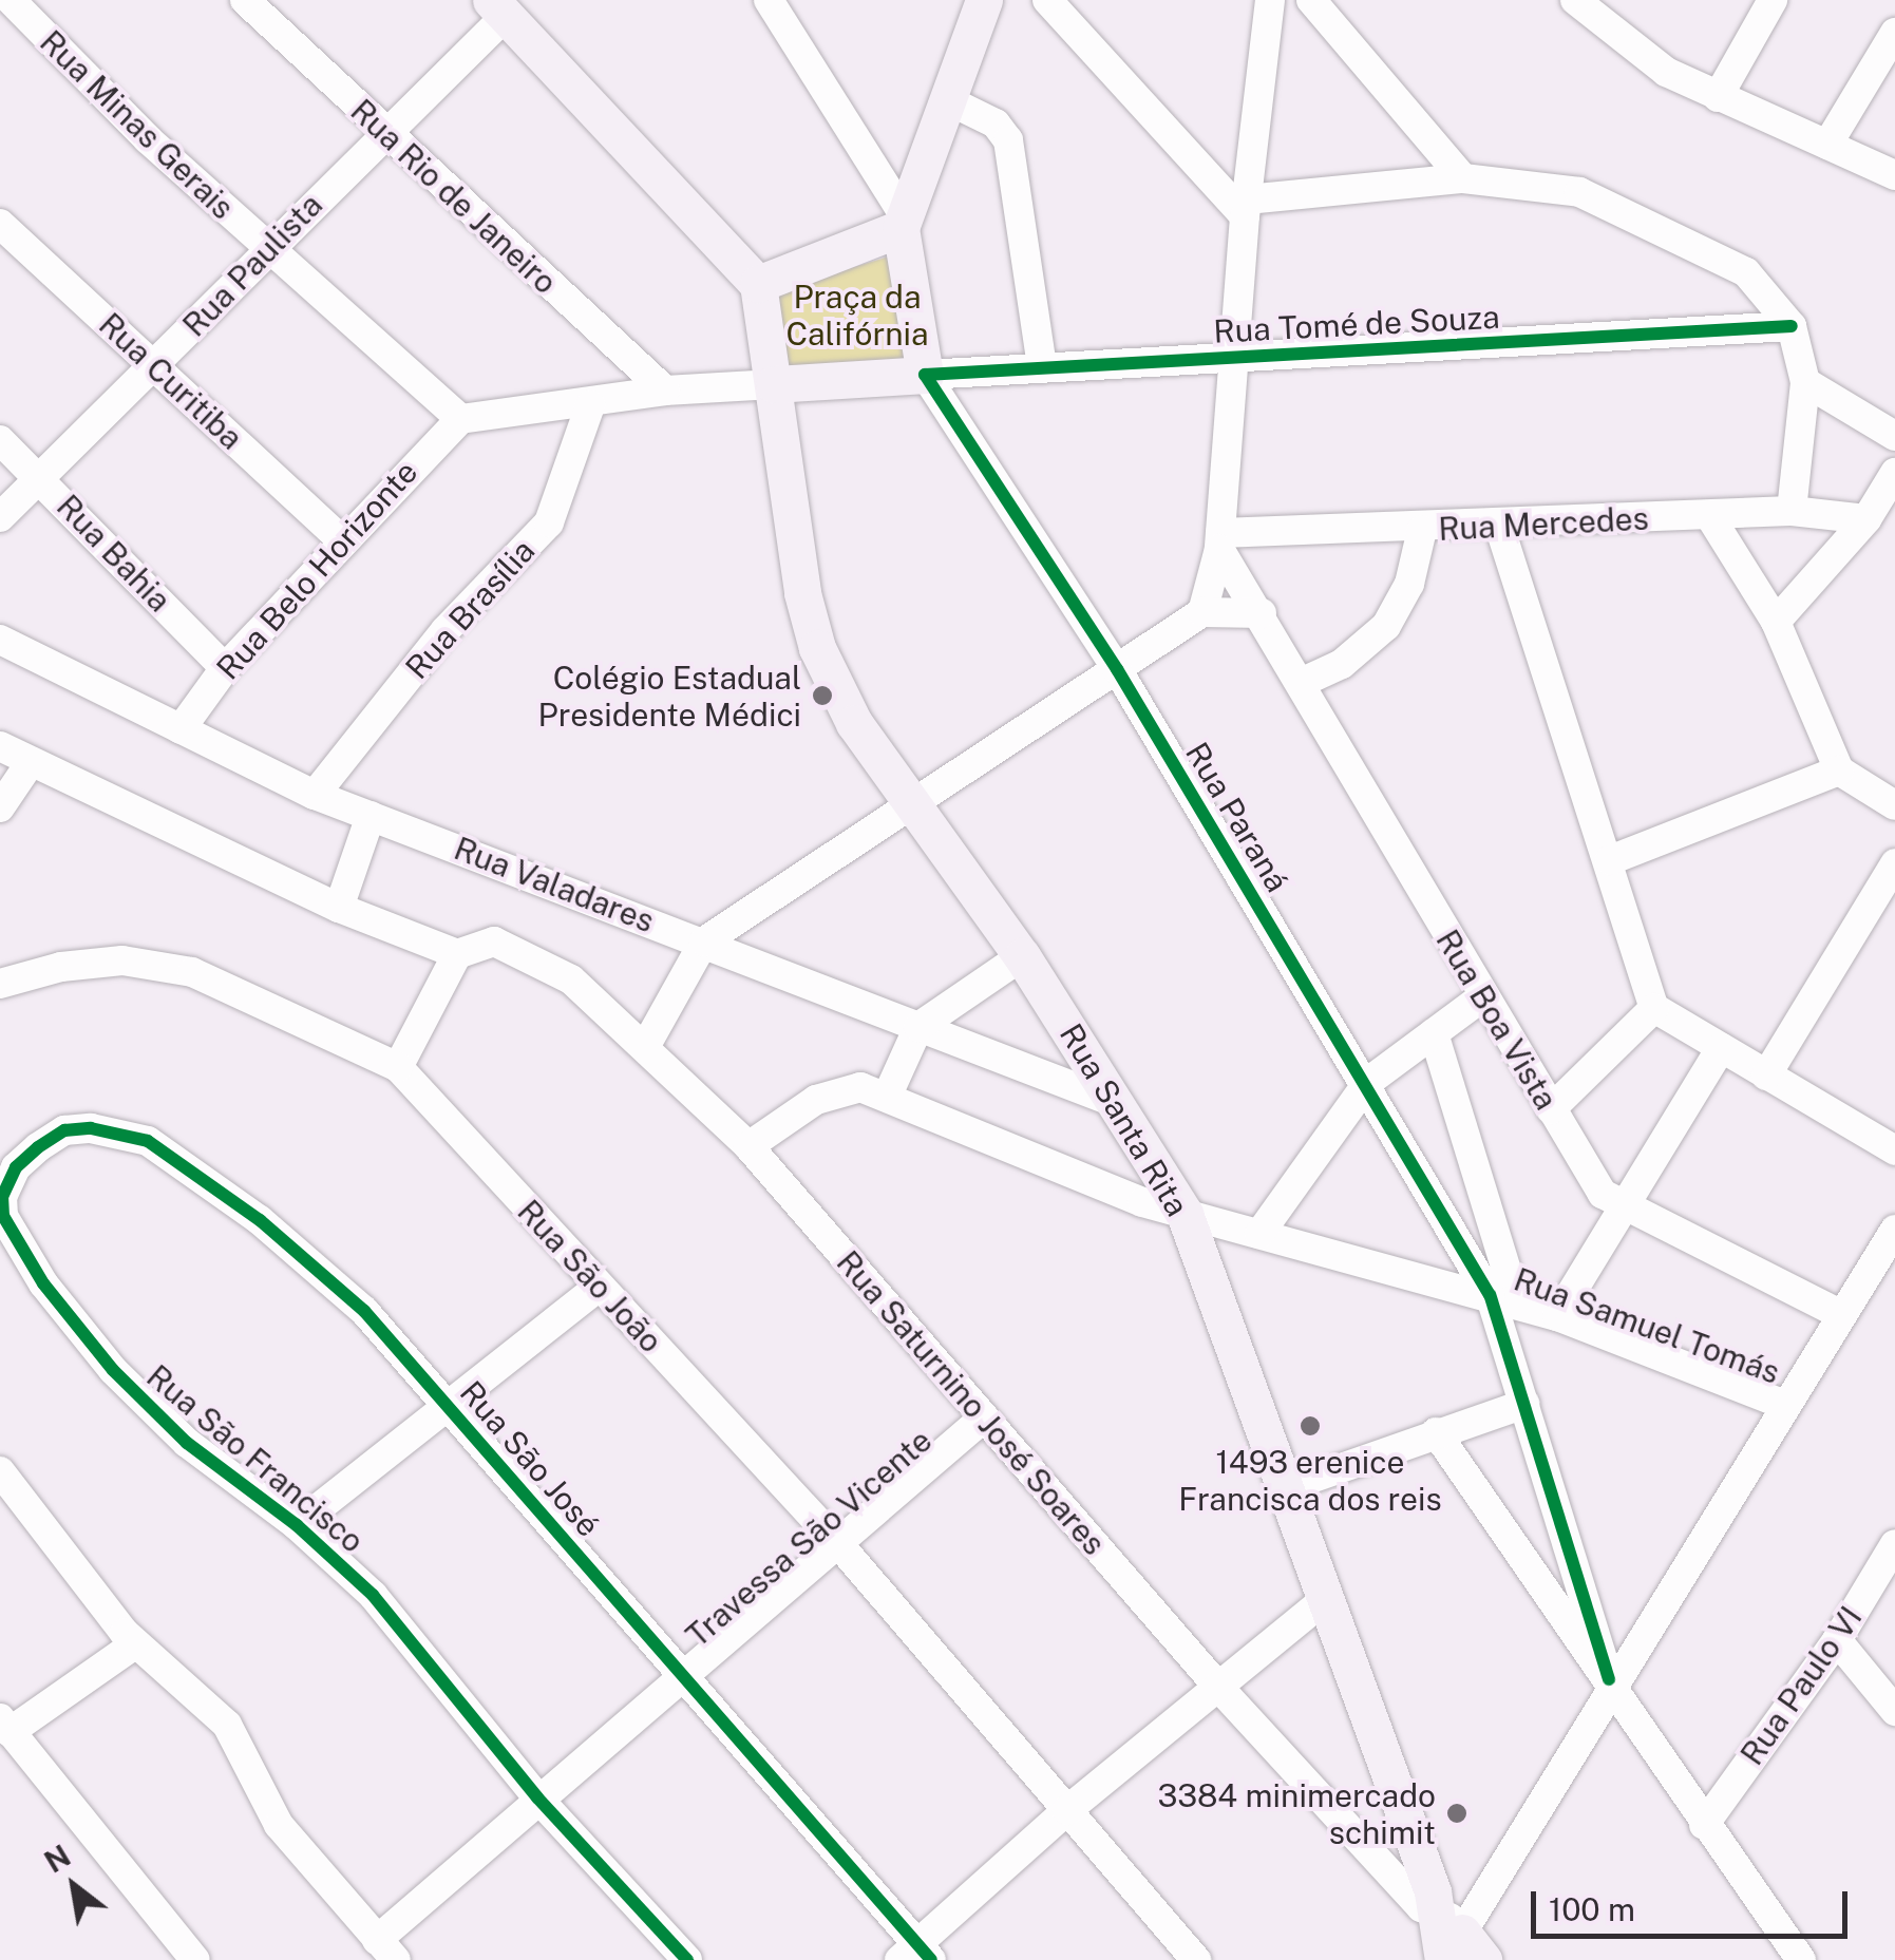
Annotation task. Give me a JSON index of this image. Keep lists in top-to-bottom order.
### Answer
{
  "streets": {
    "main road": ["Rua Tomé de Souza", "Rua Santa Rita"],
    "street": [
      "Rua Minas Gerais",
      "Rua Rio de Janeiro",
      "Rua Paulista",
      "Rua Curitiba",
      "Rua Mercedes",
      "Rua Bahia",
      "Rua Belo Horizonte",
      "Rua Brasília",
      "Rua Paraná",
      "Rua Valadares",
      "Rua Boa Vista",
      "Rua São João",
      "Rua Samuel Tomás",
      "Rua Saturnino José Soares",
      "Rua São Francisco",
      "Rua São José",
      "Travessa São Vicente",
      "Rua Paulo VI"
    ]
  },
  "crossings": [
    ["Rua Minas Gerais", "Rua Paulista"],
    ["Rua Rio de Janeiro", "Rua Paulista"],
    ["Rua Rio de Janeiro", "Rua Tomé de Souza"],
    ["Rua Paulista", "Rua Curitiba"],
    ["Rua Paulista", "Rua Bahia"],
    ["Rua Tomé de Souza", "Rua Paraná"],
    ["Rua Tomé de Souza", "Rua Santa Rita"],
    ["Rua Curitiba", "Rua Belo Horizonte"],
    ["Rua Mercedes", "Rua Boa Vista"],
    ["Rua Bahia", "Rua Belo Horizonte"],
    ["Rua Belo Horizonte", "Rua Valadares"],
    ["Rua Brasília", "Rua Valadares"],
    ["Rua Paraná", "Rua Samuel Tomás"],
    ["Rua Valadares", "Rua Santa Rita"],
    ["Rua Santa Rita", "Rua Samuel Tomás"],
    ["Rua Santa Rita", "Rua Saturnino José Soares"],
    ["Rua São João", "Travessa São Vicente"],
    ["Rua Samuel Tomás", "Rua Saturnino José Soares"],
    ["Rua Saturnino José Soares", "Travessa São Vicente"],
    ["Rua São Francisco", "Rua São José"],
    ["Rua São Francisco", "Travessa São Vicente"],
    ["Rua São José", "Travessa São Vicente"]
  ],
  "parks": ["Praça da Califórnia"],
  "places": ["Colégio Estadual Presidente Médici", "1493 erenice Francisca dos reis", "3384 minimercado schimit"],
  "scale_bar": "100 m",
  "north": "top left"
}
